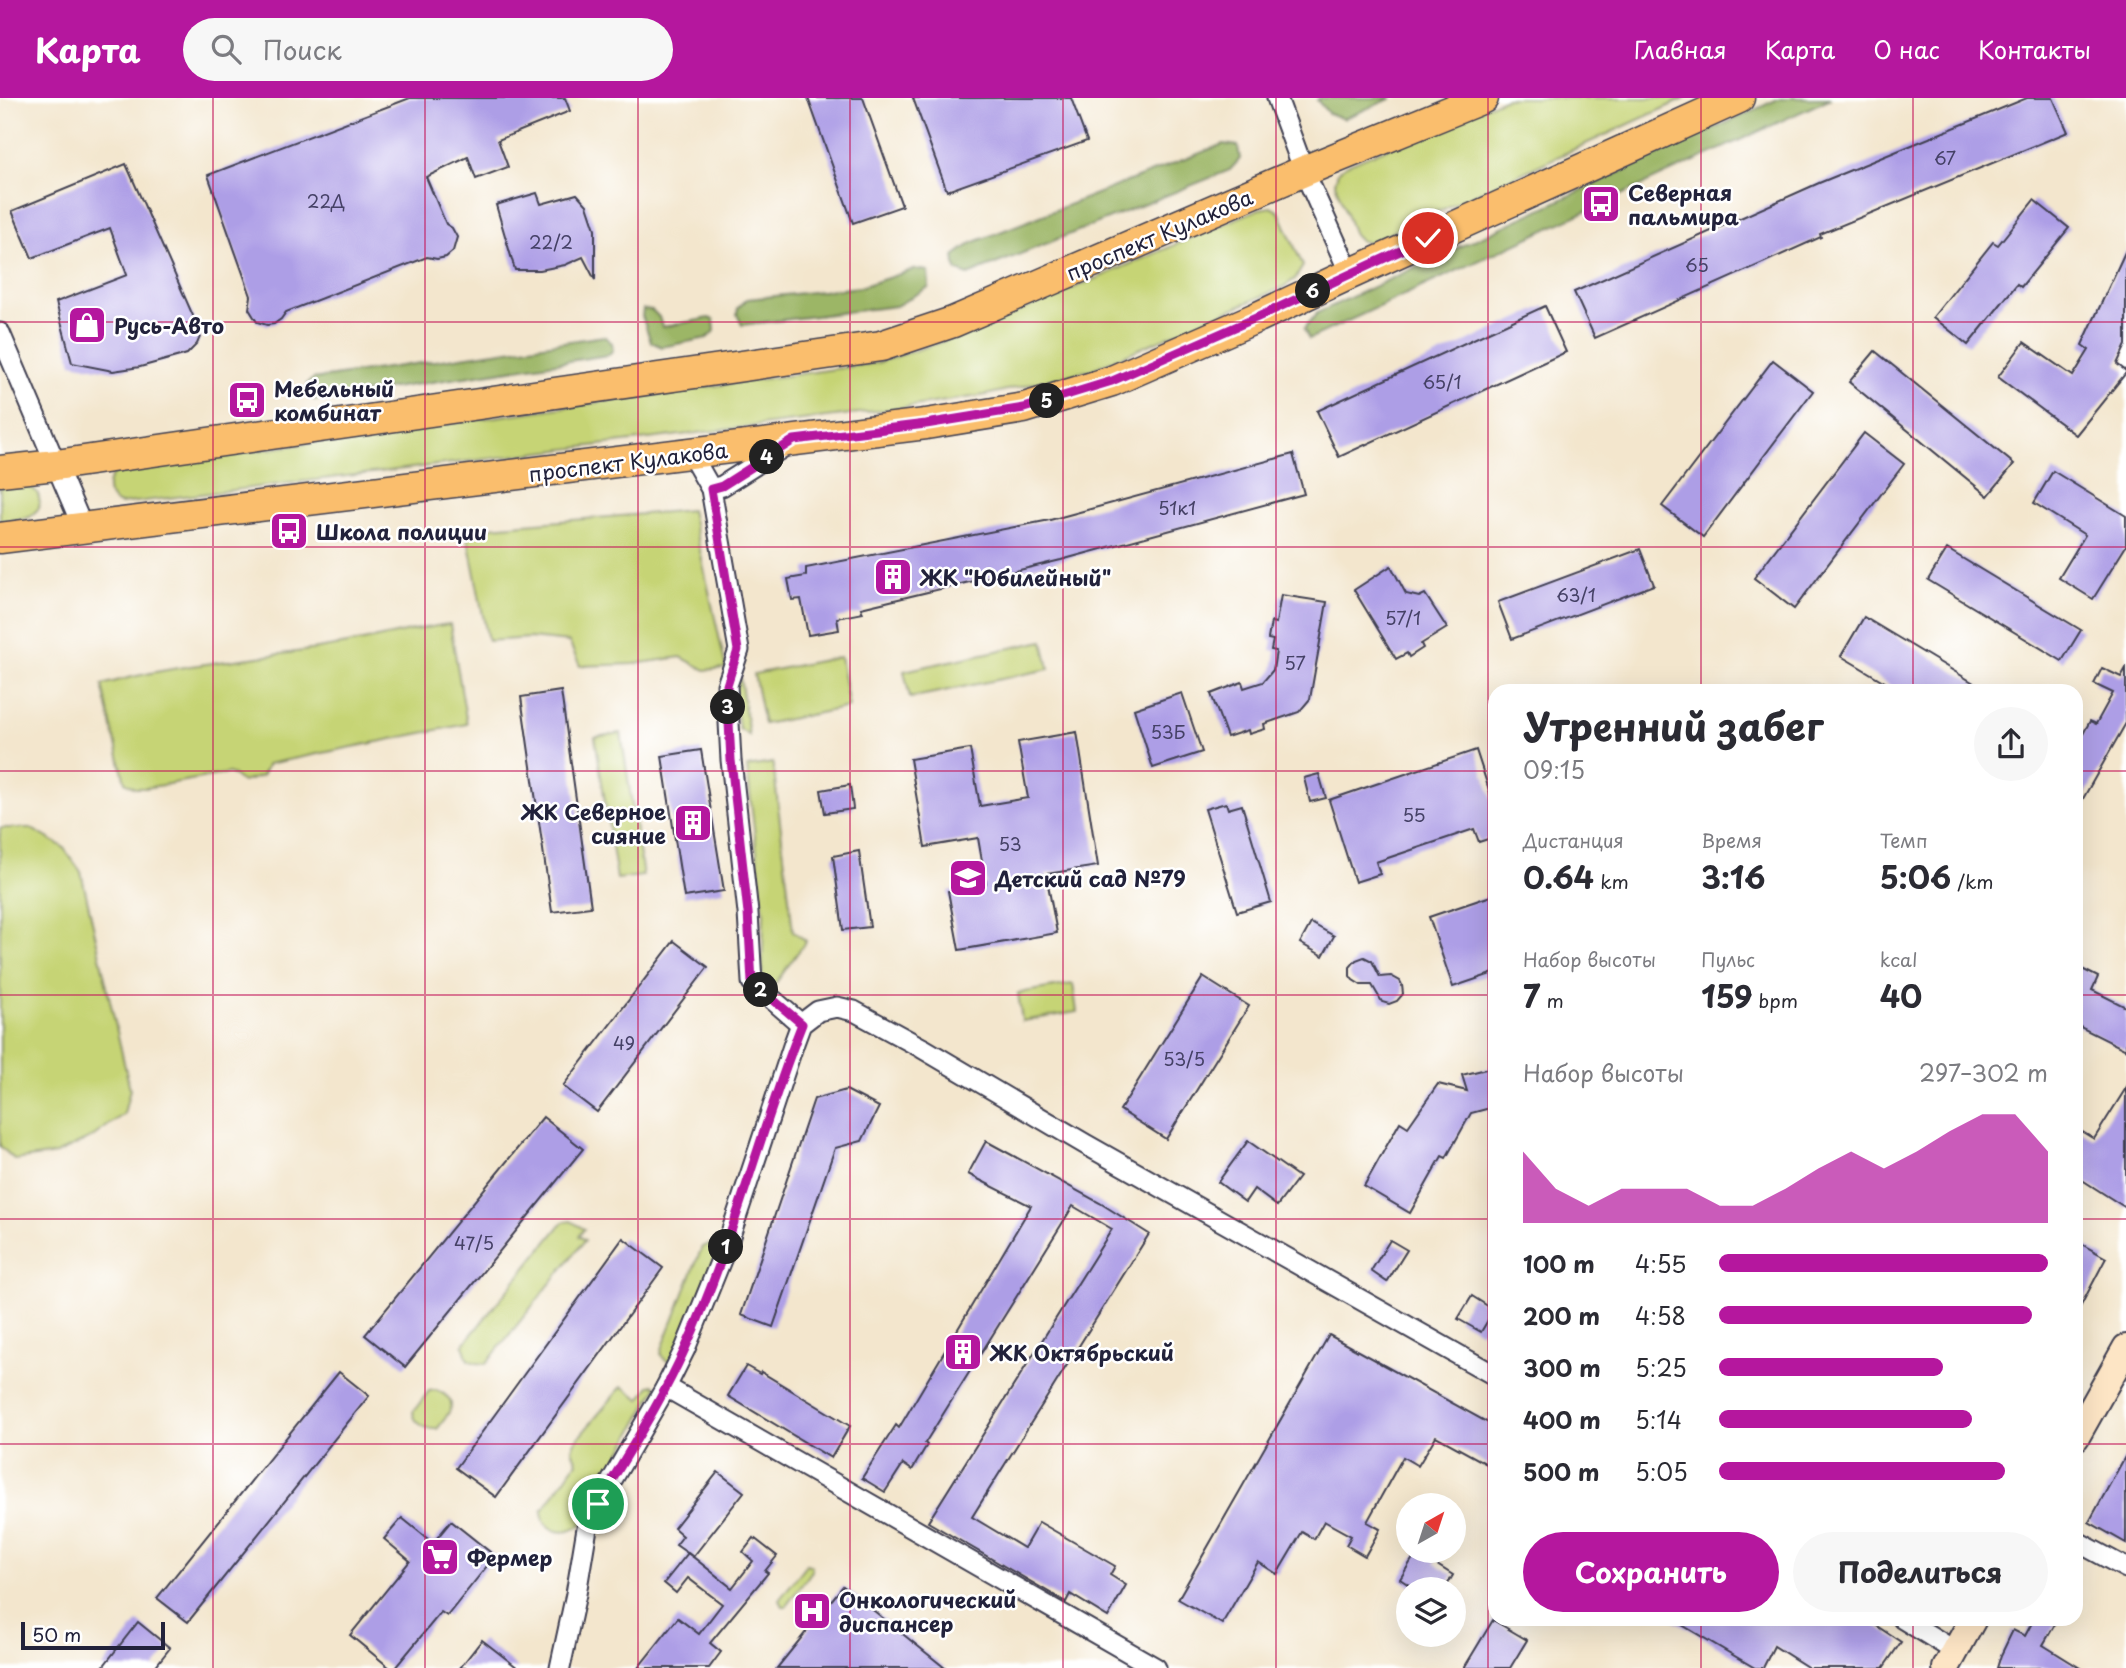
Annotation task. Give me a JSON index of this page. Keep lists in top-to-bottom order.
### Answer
{
  "streets": {
    "main road": ["проспект Кулакова"]
  },
  "places": {
    "bus stop": ["Северная пальмира", "Мебельный комбинат", "Школа полиции"],
    "shop": ["Русь-Авто"],
    "building": ["ЖК \"Юбилейный\"", "ЖК Северное сияние", "ЖК Октябрьский"],
    "school or university": ["Детский сад №79"],
    "supermarket": ["Фермер"],
    "hospital": ["Онкологический диспансер"]
  },
  "house_numbers": [
    "67",
    "22Д",
    "22/2",
    "65",
    "65/1",
    "51к1",
    "63/1",
    "57/1",
    "57",
    "53Б",
    "55",
    "53",
    "49",
    "53/5",
    "47/5"
  ],
  "scale_bar": "50 m",
  "north": "top right",
  "page": {
    "header": "Карта",
    "search": "Поиск",
    "nav": [
      "Главная",
      "Карта",
      "О нас",
      "Контакты"
    ],
    "pins": [
      "6",
      "5",
      "4",
      "3",
      "2",
      "1"
    ],
    "heading": ["Утренний забег", "09:15"],
    "stats": [
      ["Дистанция", "0.64 km"],
      ["Время", "3:16"],
      ["Темп", "5:06 /km"],
      ["Набор высоты", "7 m"],
      ["Пульс", "159 bpm"],
      ["kcal", "40"]
    ],
    "chart": ["Набор высоты", "297–302 m"],
    "list": [
      {
        "name": "100 m",
        "note": "4:55"
      },
      {
        "name": "200 m",
        "note": "4:58"
      },
      {
        "name": "300 m",
        "note": "5:25"
      },
      {
        "name": "400 m",
        "note": "5:14"
      },
      {
        "name": "500 m",
        "note": "5:05"
      }
    ],
    "buttons": ["Сохранить", "Поделиться"],
    "scale": "50 m"
  }
}
